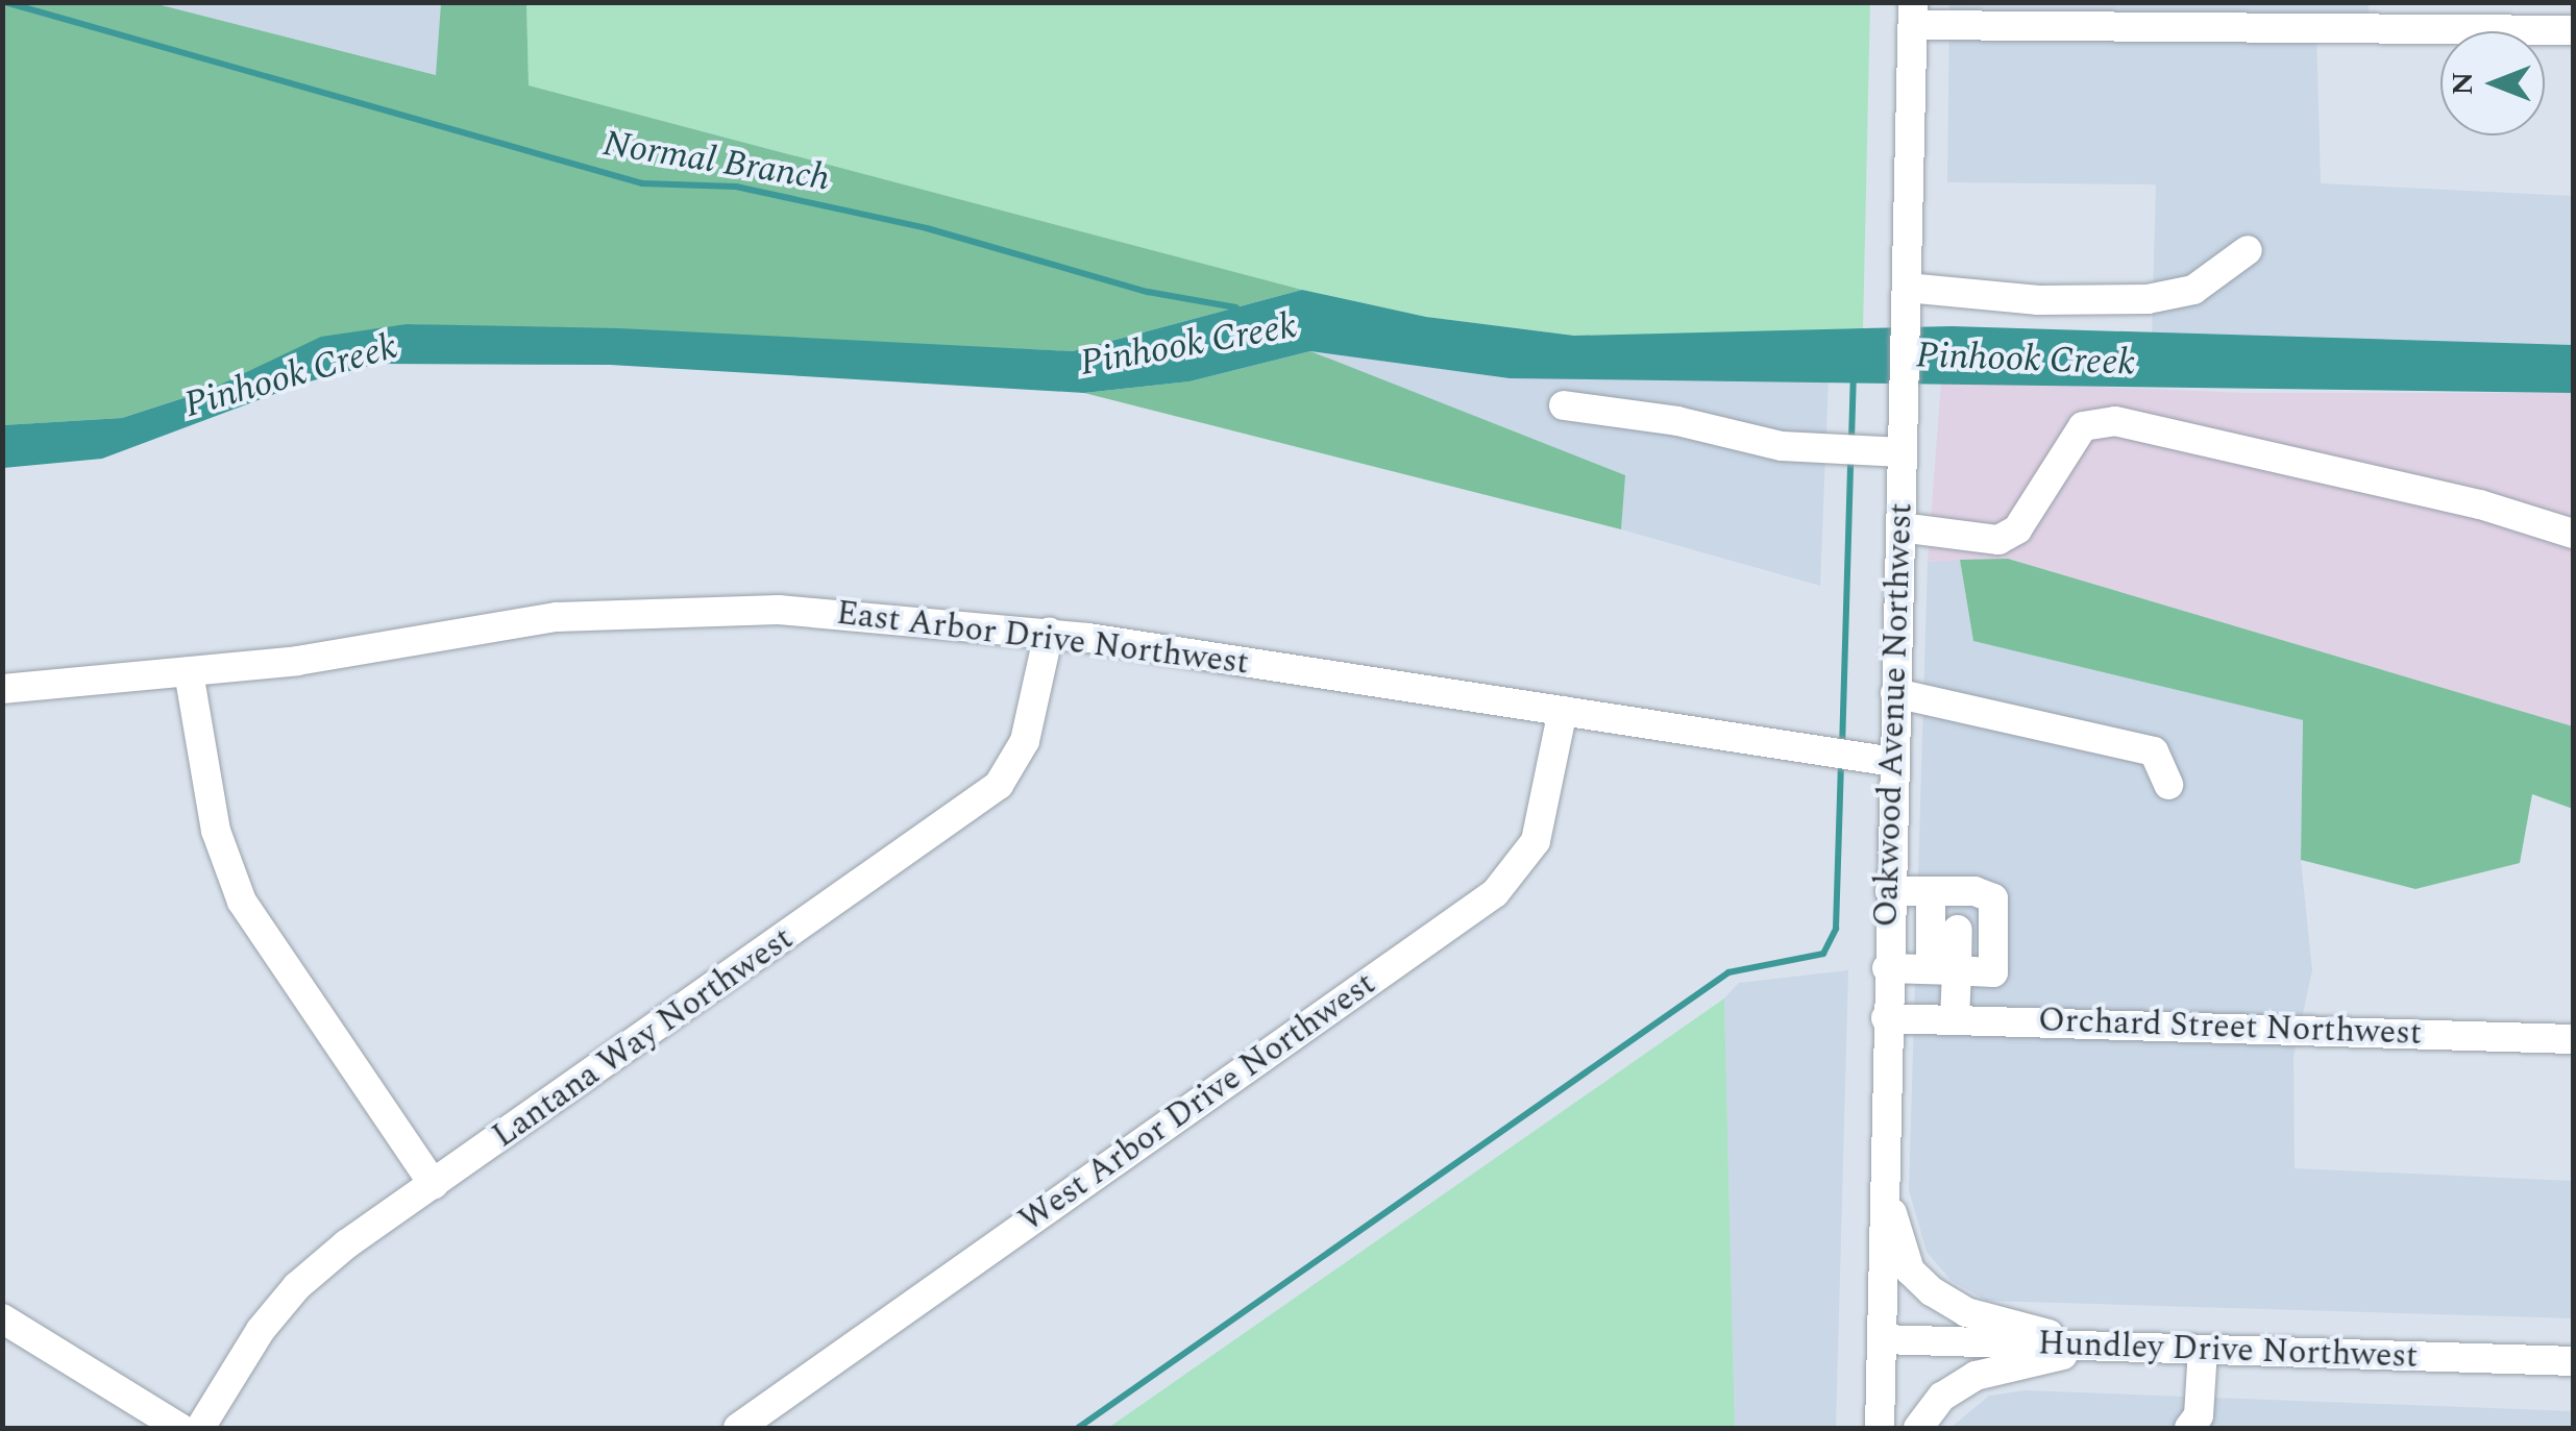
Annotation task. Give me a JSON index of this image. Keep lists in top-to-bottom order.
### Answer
{
  "streets": {
    "street": [
      "East Arbor Drive Northwest",
      "Oakwood Avenue Northwest",
      "Orchard Street Northwest",
      "Lantana Way Northwest",
      "West Arbor Drive Northwest",
      "Hundley Drive Northwest"
    ]
  },
  "crossings": [
    ["East Arbor Drive Northwest", "Oakwood Avenue Northwest"],
    ["East Arbor Drive Northwest", "Lantana Way Northwest"],
    ["East Arbor Drive Northwest", "West Arbor Drive Northwest"],
    ["Oakwood Avenue Northwest", "Orchard Street Northwest"],
    ["Oakwood Avenue Northwest", "Hundley Drive Northwest"]
  ],
  "water": ["Normal Branch", "Pinhook Creek"],
  "north": "left"
}
